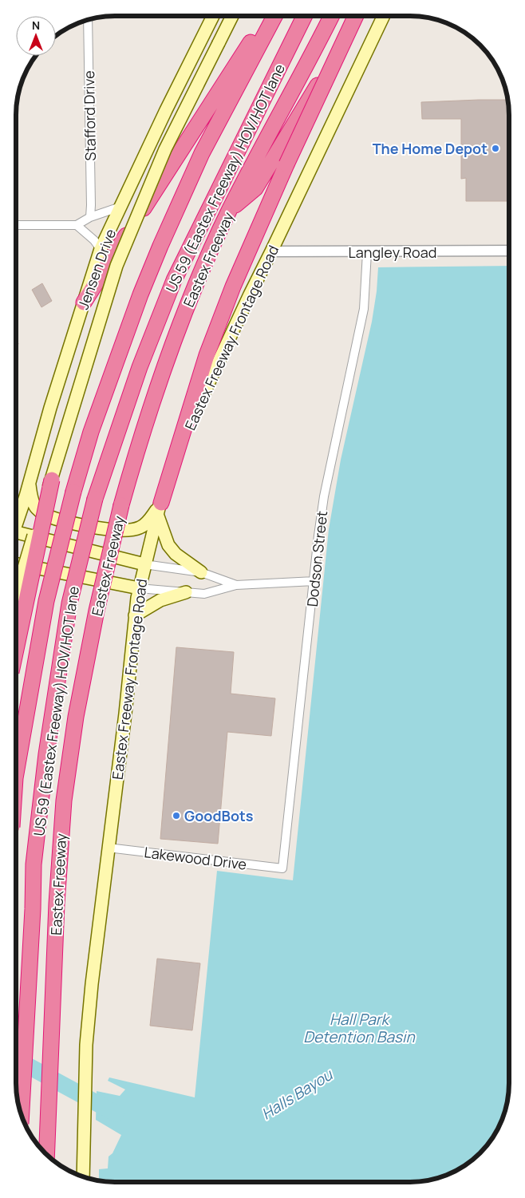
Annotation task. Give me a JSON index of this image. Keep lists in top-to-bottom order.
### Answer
{
  "streets": {
    "highway": ["US 59 (Eastex Freeway) HOV/HOT lane", "Eastex Freeway"],
    "main road": ["Jensen Drive", "Eastex Freeway Frontage Road"],
    "street": [
      "Stafford Drive",
      "Langley Road",
      "Dodson Street",
      "Lakewood Drive"
    ]
  },
  "crossings": [
    ["Langley Road", "Eastex Freeway Frontage Road"],
    ["Langley Road", "Dodson Street"],
    ["Eastex Freeway Frontage Road", "Lakewood Drive"],
    ["Dodson Street", "Lakewood Drive"]
  ],
  "water": ["Hall Park Detention Basin", "Halls Bayou"],
  "places": ["The Home Depot", "GoodBots"],
  "north": "top"
}
